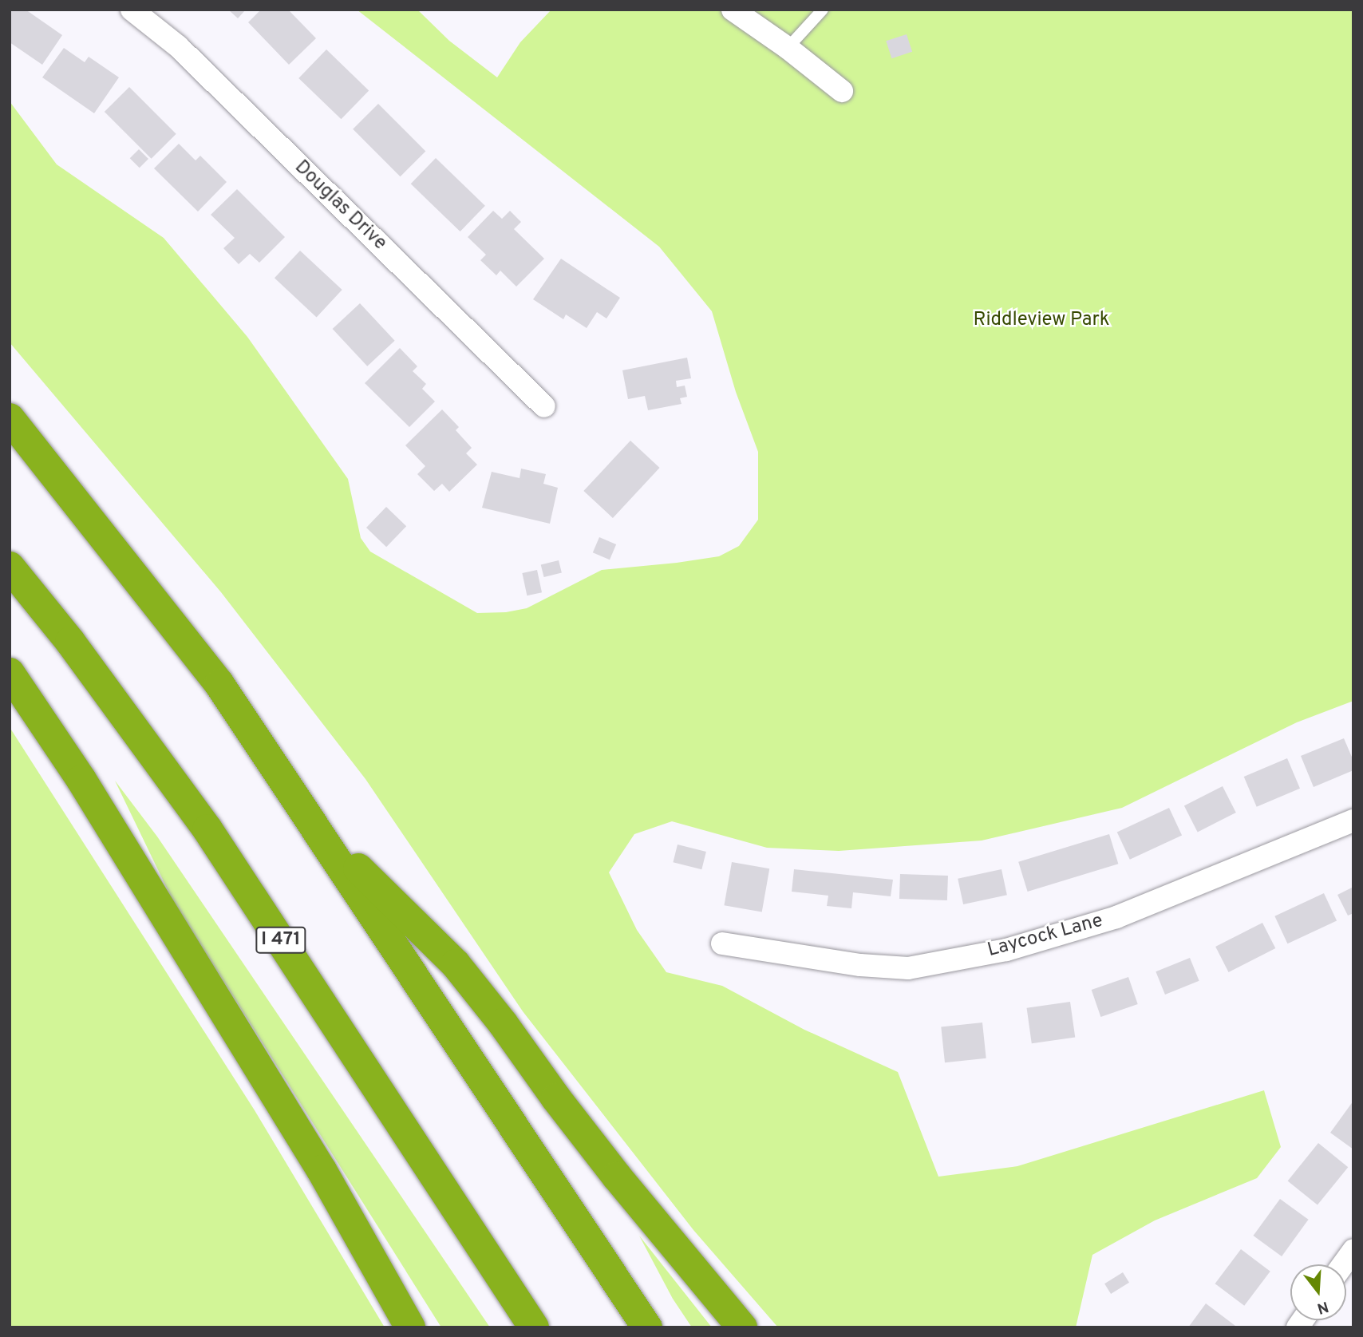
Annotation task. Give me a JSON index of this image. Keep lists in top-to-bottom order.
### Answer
{
  "streets": {
    "highway": ["I 471"],
    "street": ["Douglas Drive", "Laycock Lane"]
  },
  "parks": ["Riddleview Park"],
  "north": "bottom"
}
